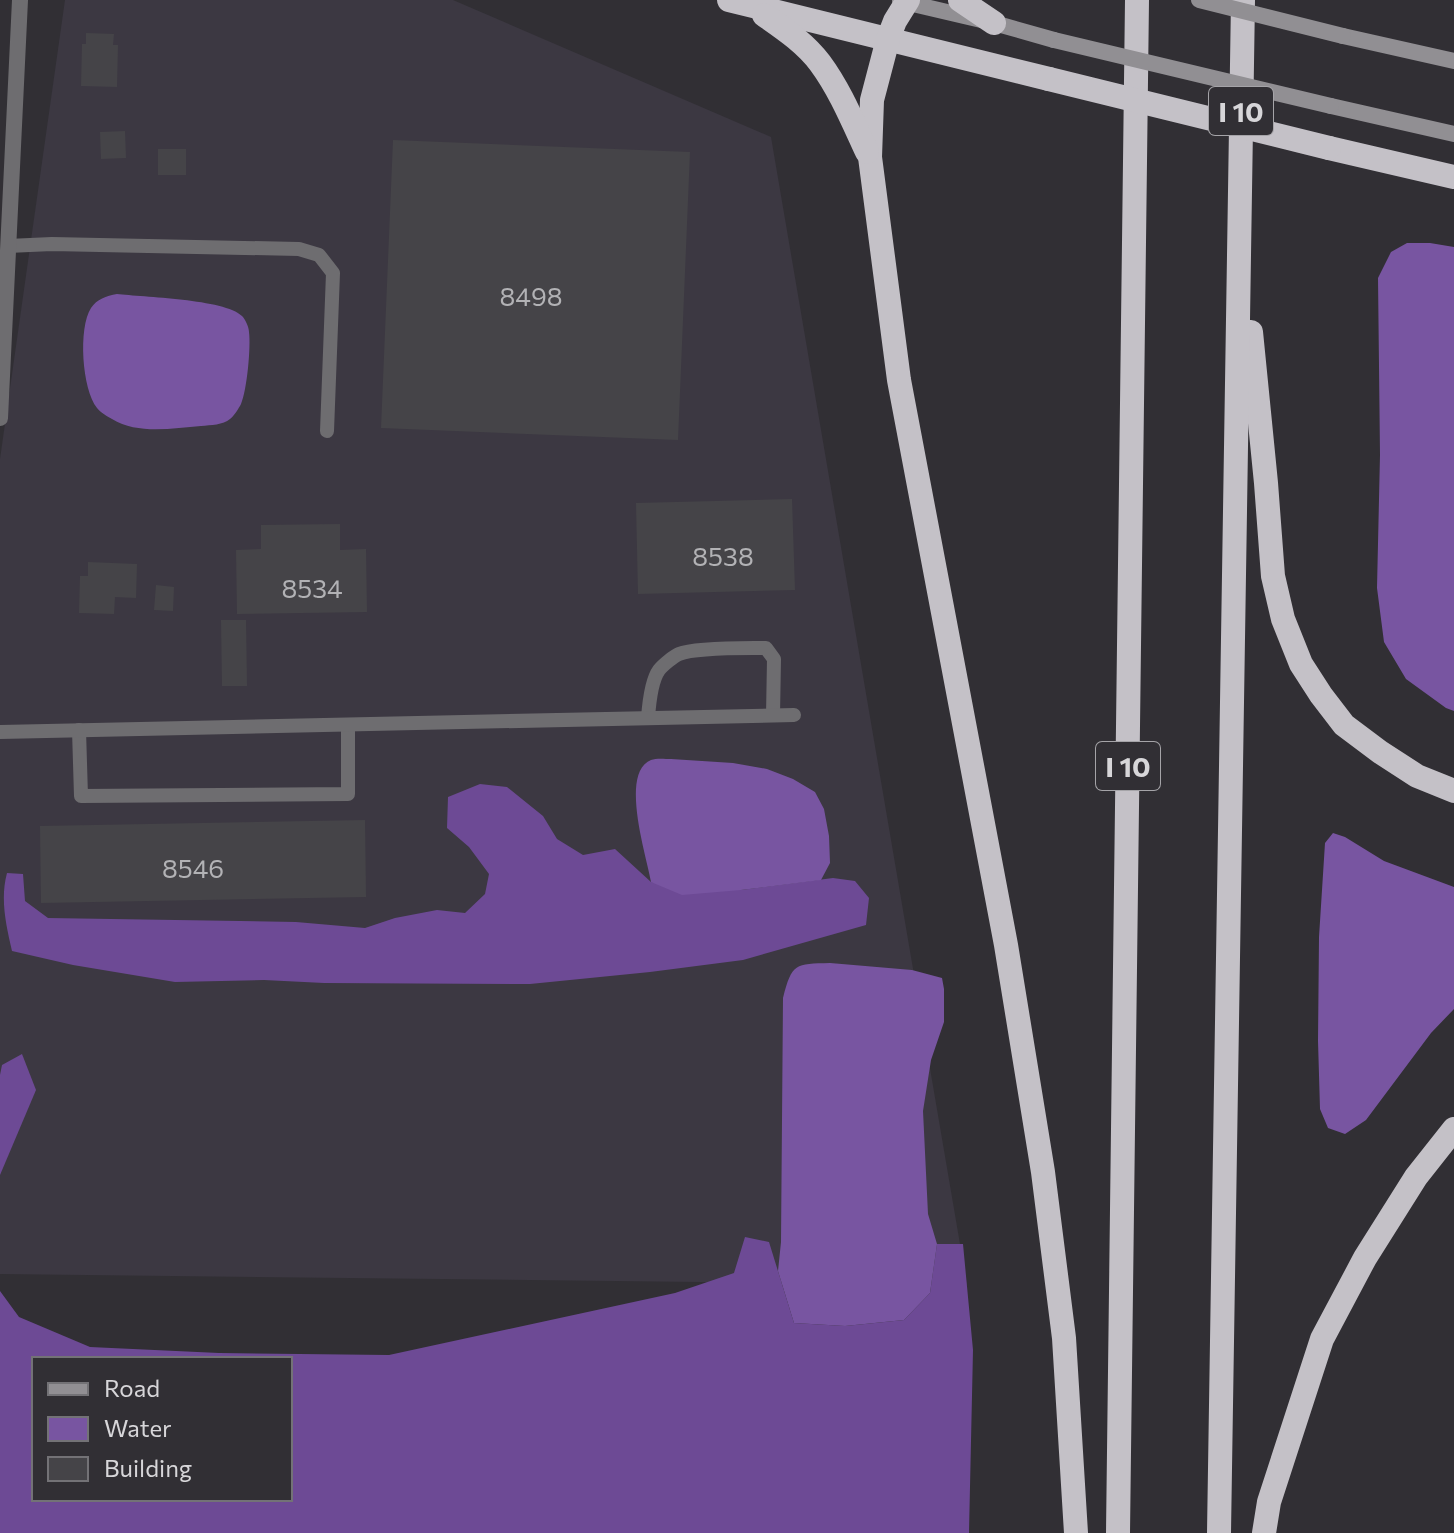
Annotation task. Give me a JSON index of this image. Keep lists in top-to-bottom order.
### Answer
{
  "streets": {
    "highway": ["I 10"]
  },
  "house_numbers": [
    "8498",
    "8538",
    "8534",
    "8546"
  ],
  "legend": ["Road", "Water", "Building"]
}
